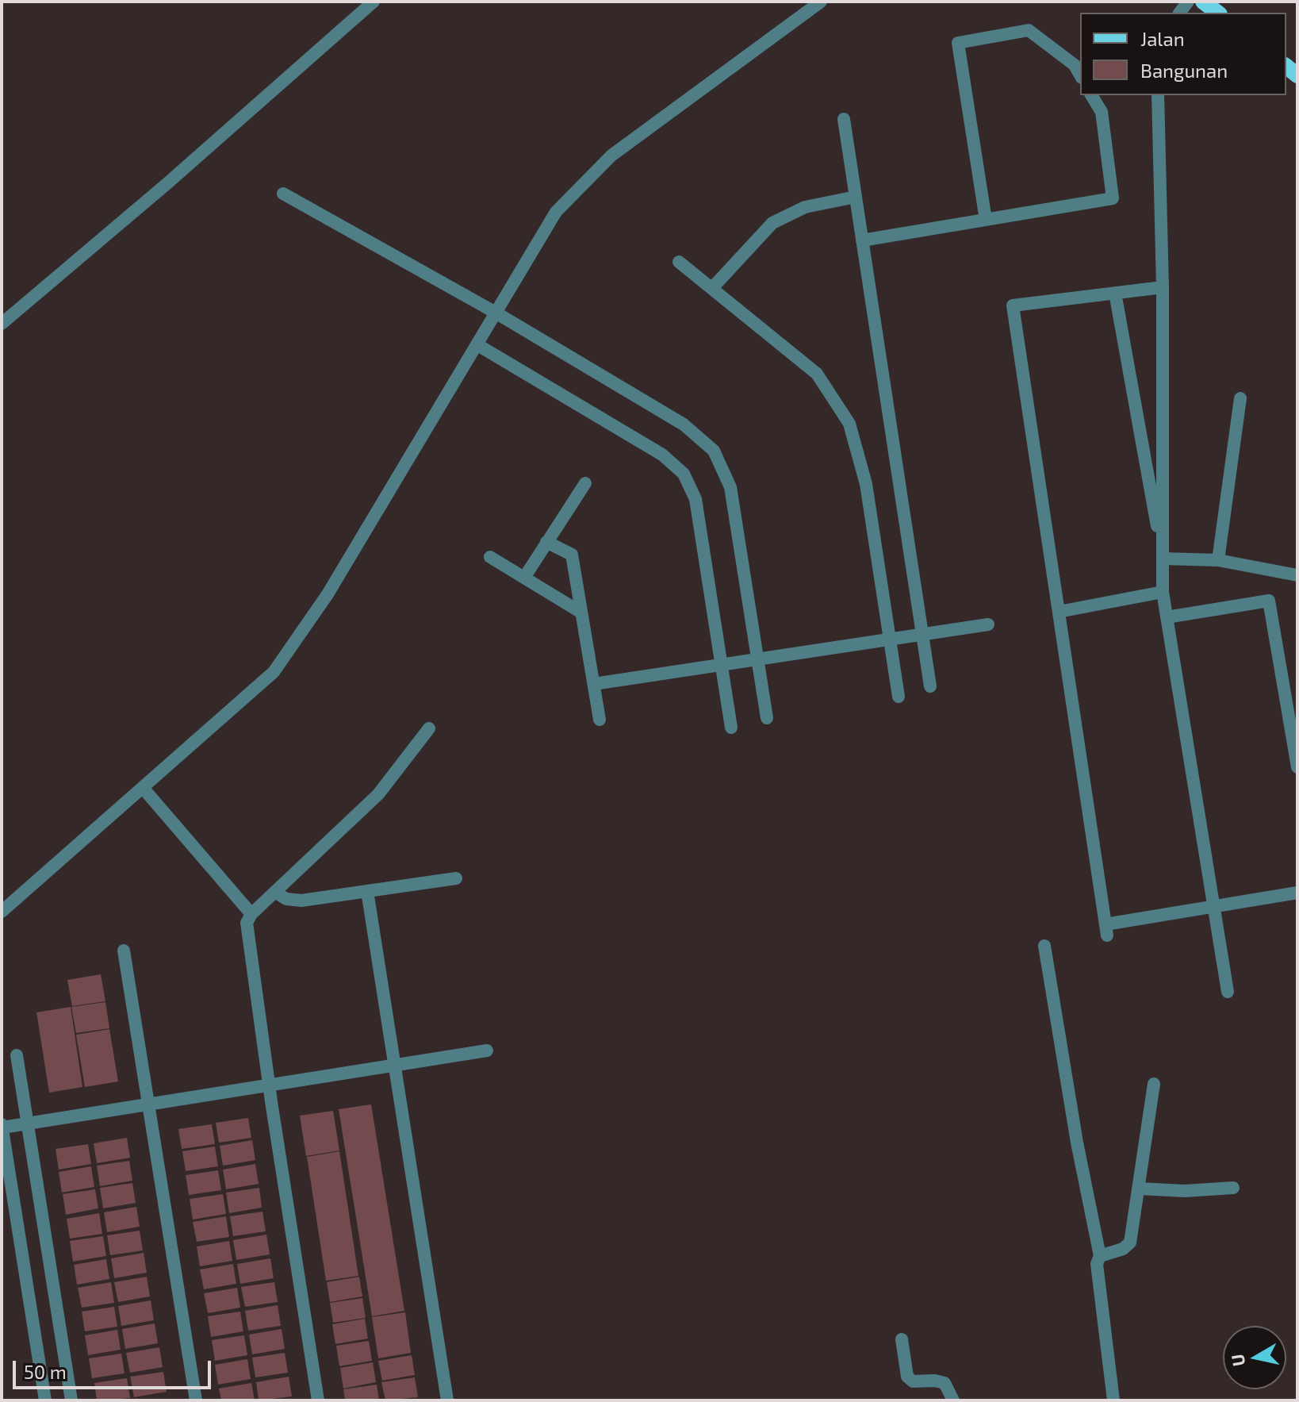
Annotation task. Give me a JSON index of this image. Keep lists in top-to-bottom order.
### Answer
{
  "legend": ["Jalan", "Bangunan"],
  "scale_bar": "50 m",
  "north": "left"
}
